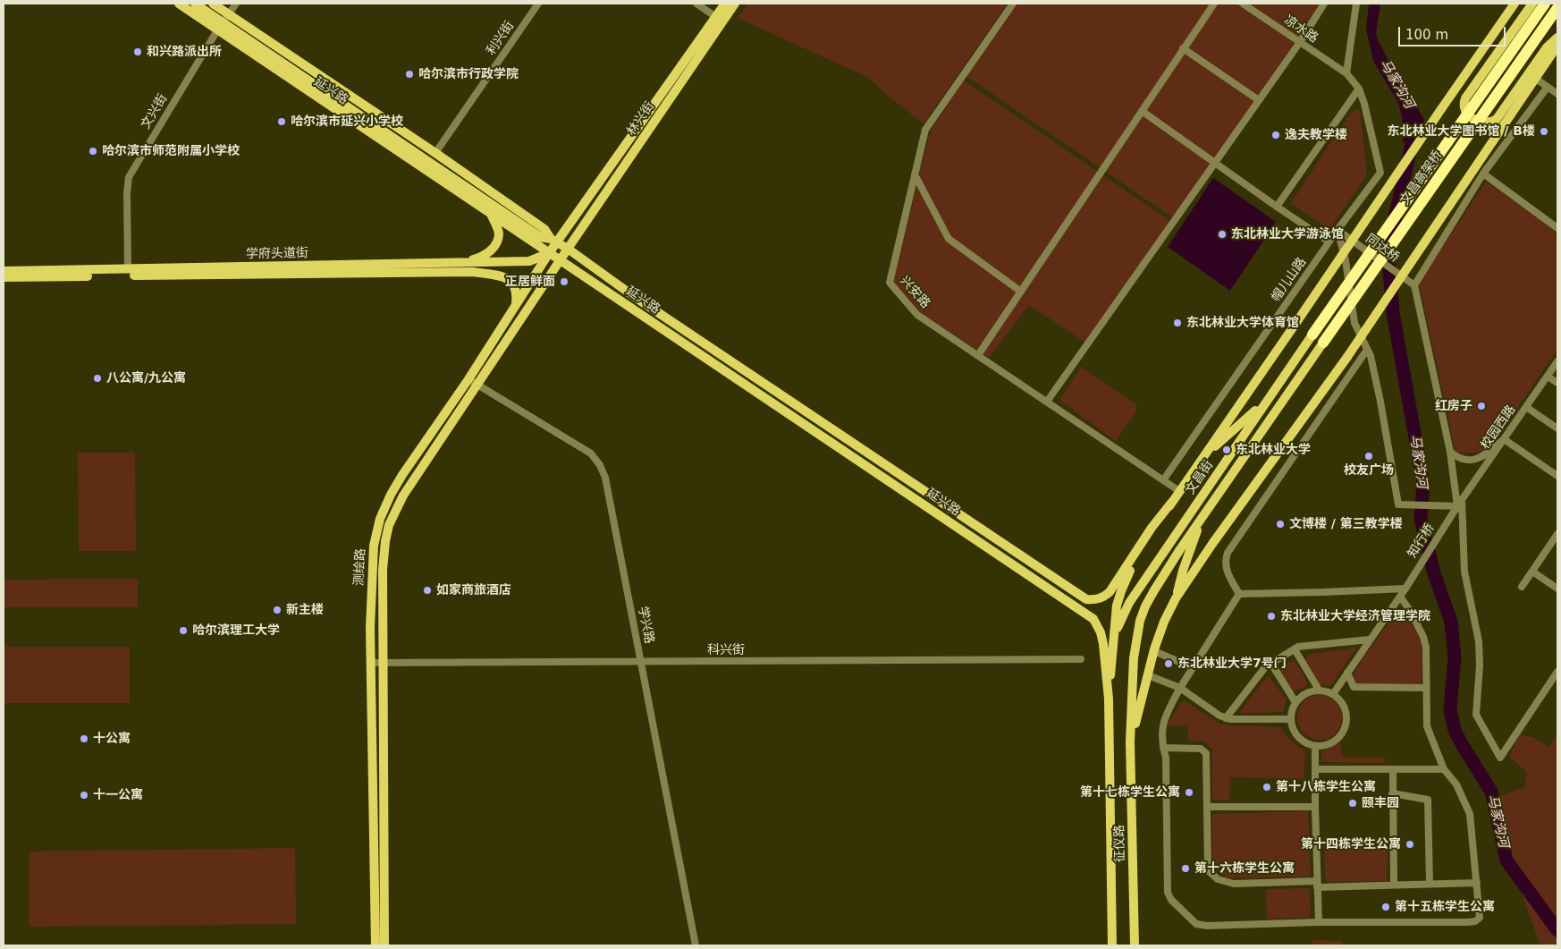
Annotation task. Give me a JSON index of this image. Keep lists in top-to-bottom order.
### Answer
{
  "streets": {
    "highway": ["文昌高架桥"],
    "main road": [
      "延兴路",
      "林兴街",
      "学府头道街",
      "文昌街",
      "测绘路",
      "征仪路"
    ],
    "street": [
      "凉水路",
      "利兴街",
      "文兴街",
      "同达桥",
      "帽儿山路",
      "兴安路",
      "校园西路",
      "知行桥",
      "学兴路",
      "科兴街"
    ]
  },
  "crossings": [
    ["凉水路", "帽儿山路"],
    ["利兴街", "延兴路"],
    ["延兴路", "文兴街"],
    ["延兴路", "林兴街"],
    ["延兴路", "学府头道街"],
    ["延兴路", "测绘路"],
    ["文兴街", "学府头道街"],
    ["林兴街", "测绘路"],
    ["文昌高架桥", "文昌街"],
    ["同达桥", "帽儿山路"],
    ["学府头道街", "测绘路"],
    ["帽儿山路", "兴安路"],
    ["校园西路", "知行桥"],
    ["文昌街", "征仪路"],
    ["测绘路", "学兴路"],
    ["测绘路", "科兴街"],
    ["学兴路", "科兴街"]
  ],
  "water": ["马家沟河"],
  "places": [
    "和兴路派出所",
    "哈尔滨市行政学院",
    "哈尔滨市延兴小学校",
    "东北林业大学图书馆 / B楼",
    "逸夫教学楼",
    "哈尔滨市师范附属小学校",
    "东北林业大学游泳馆",
    "正居鲜面",
    "东北林业大学体育馆",
    "八公寓/九公寓",
    "红房子",
    "东北林业大学",
    "校友广场",
    "文博楼 / 第三教学楼",
    "如家商旅酒店",
    "新主楼",
    "东北林业大学经济管理学院",
    "哈尔滨理工大学",
    "东北林业大学7号门",
    "十公寓",
    "第十八栋学生公寓",
    "第十七栋学生公寓",
    "十一公寓",
    "颐丰园",
    "第十四栋学生公寓",
    "第十六栋学生公寓",
    "第十五栋学生公寓"
  ],
  "scale_bar": "100 m"
}
